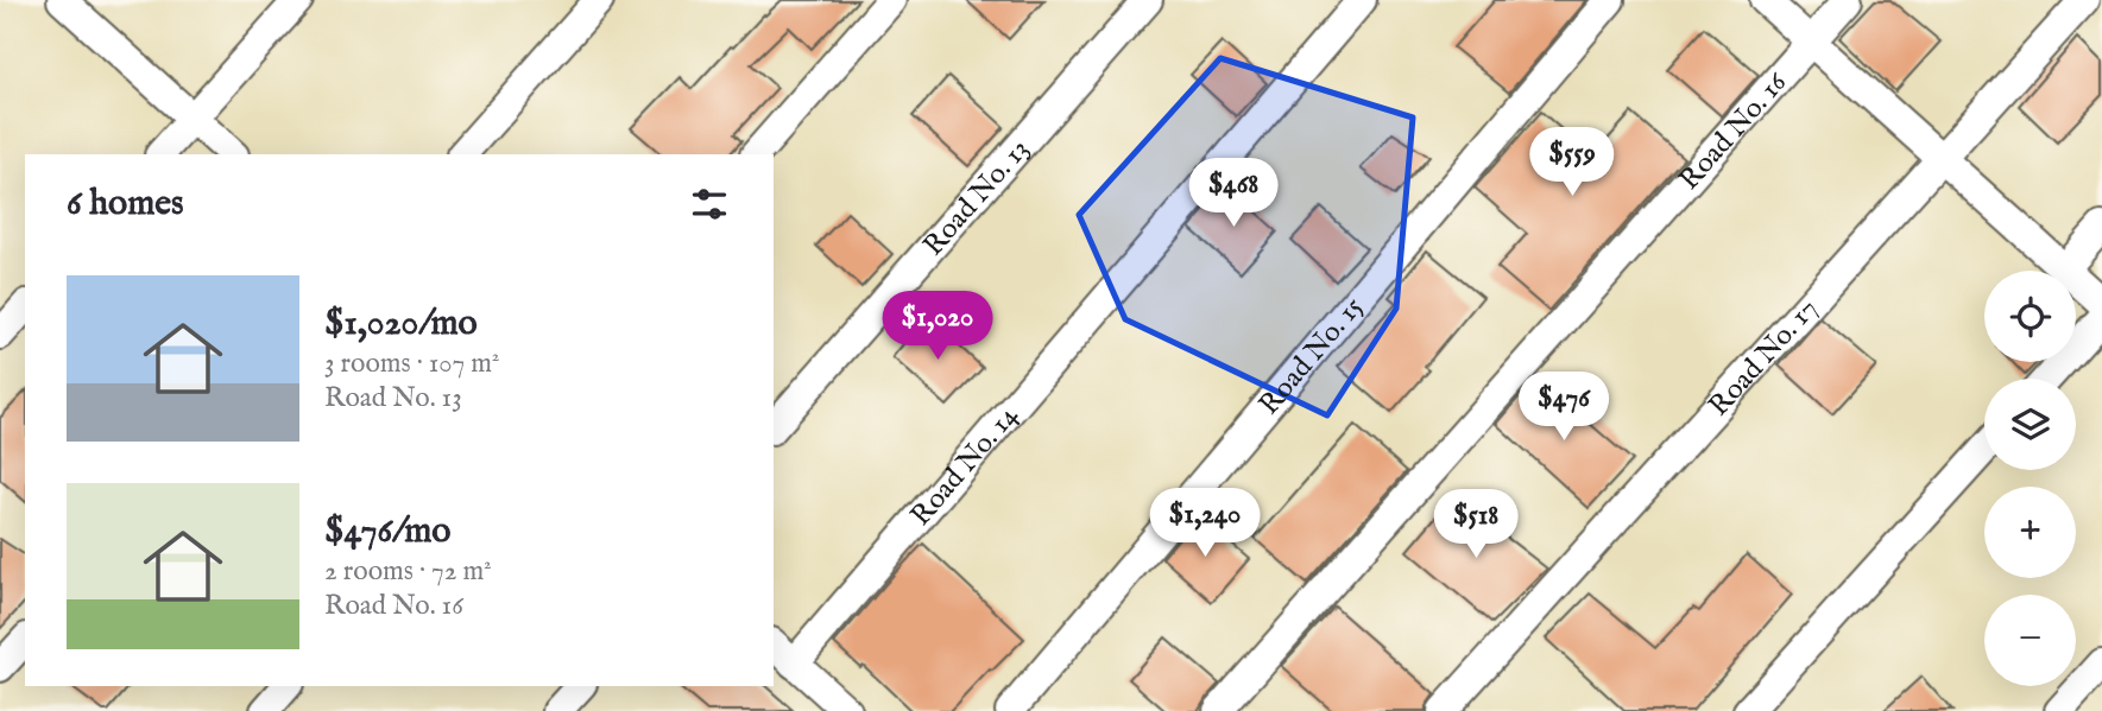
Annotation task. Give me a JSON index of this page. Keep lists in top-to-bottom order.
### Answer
{
  "streets": {
    "street": [
      "Road No. 16",
      "Road No. 13",
      "Road No. 15",
      "Road No. 17",
      "Road No. 14"
    ]
  },
  "page": {
    "price": [
      "$559",
      "$468",
      "$1,020",
      "$476",
      "$1,240",
      "$518"
    ],
    "heading": "6 homes",
    "list": [
      {
        "name": "$1,020/mo",
        "note": "3 rooms · 107 m² · Road No. 13"
      },
      {
        "name": "$476/mo",
        "note": "2 rooms · 72 m² · Road No. 16"
      }
    ],
    "map_buttons": ["+", "−"]
  }
}
